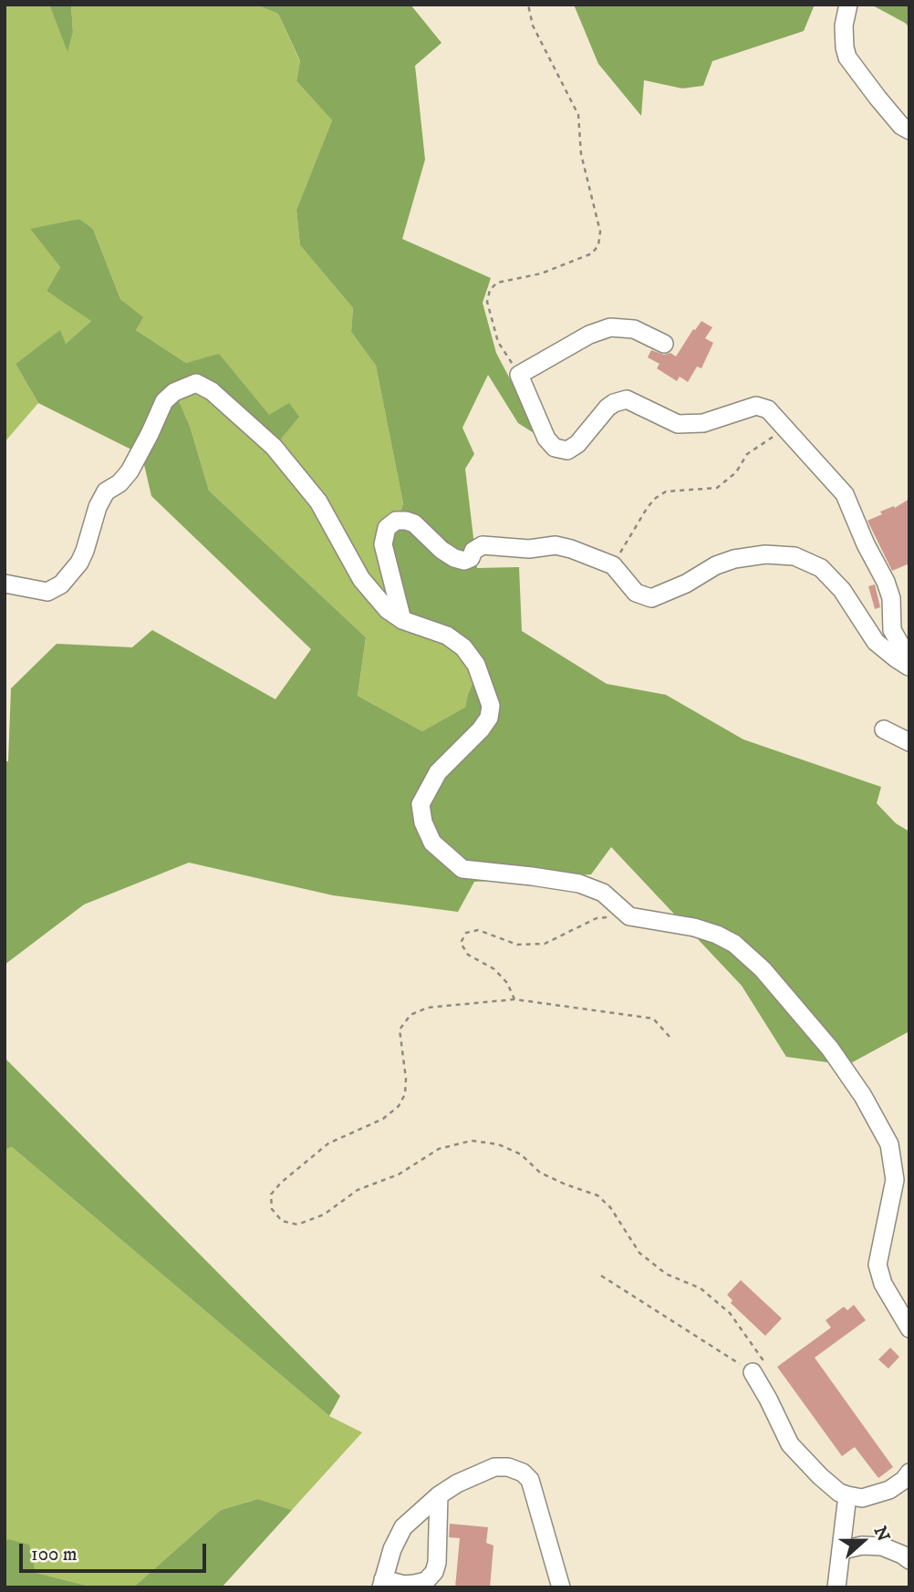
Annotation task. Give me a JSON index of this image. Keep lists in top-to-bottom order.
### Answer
{
  "scale_bar": "100 m",
  "north": "right"
}
